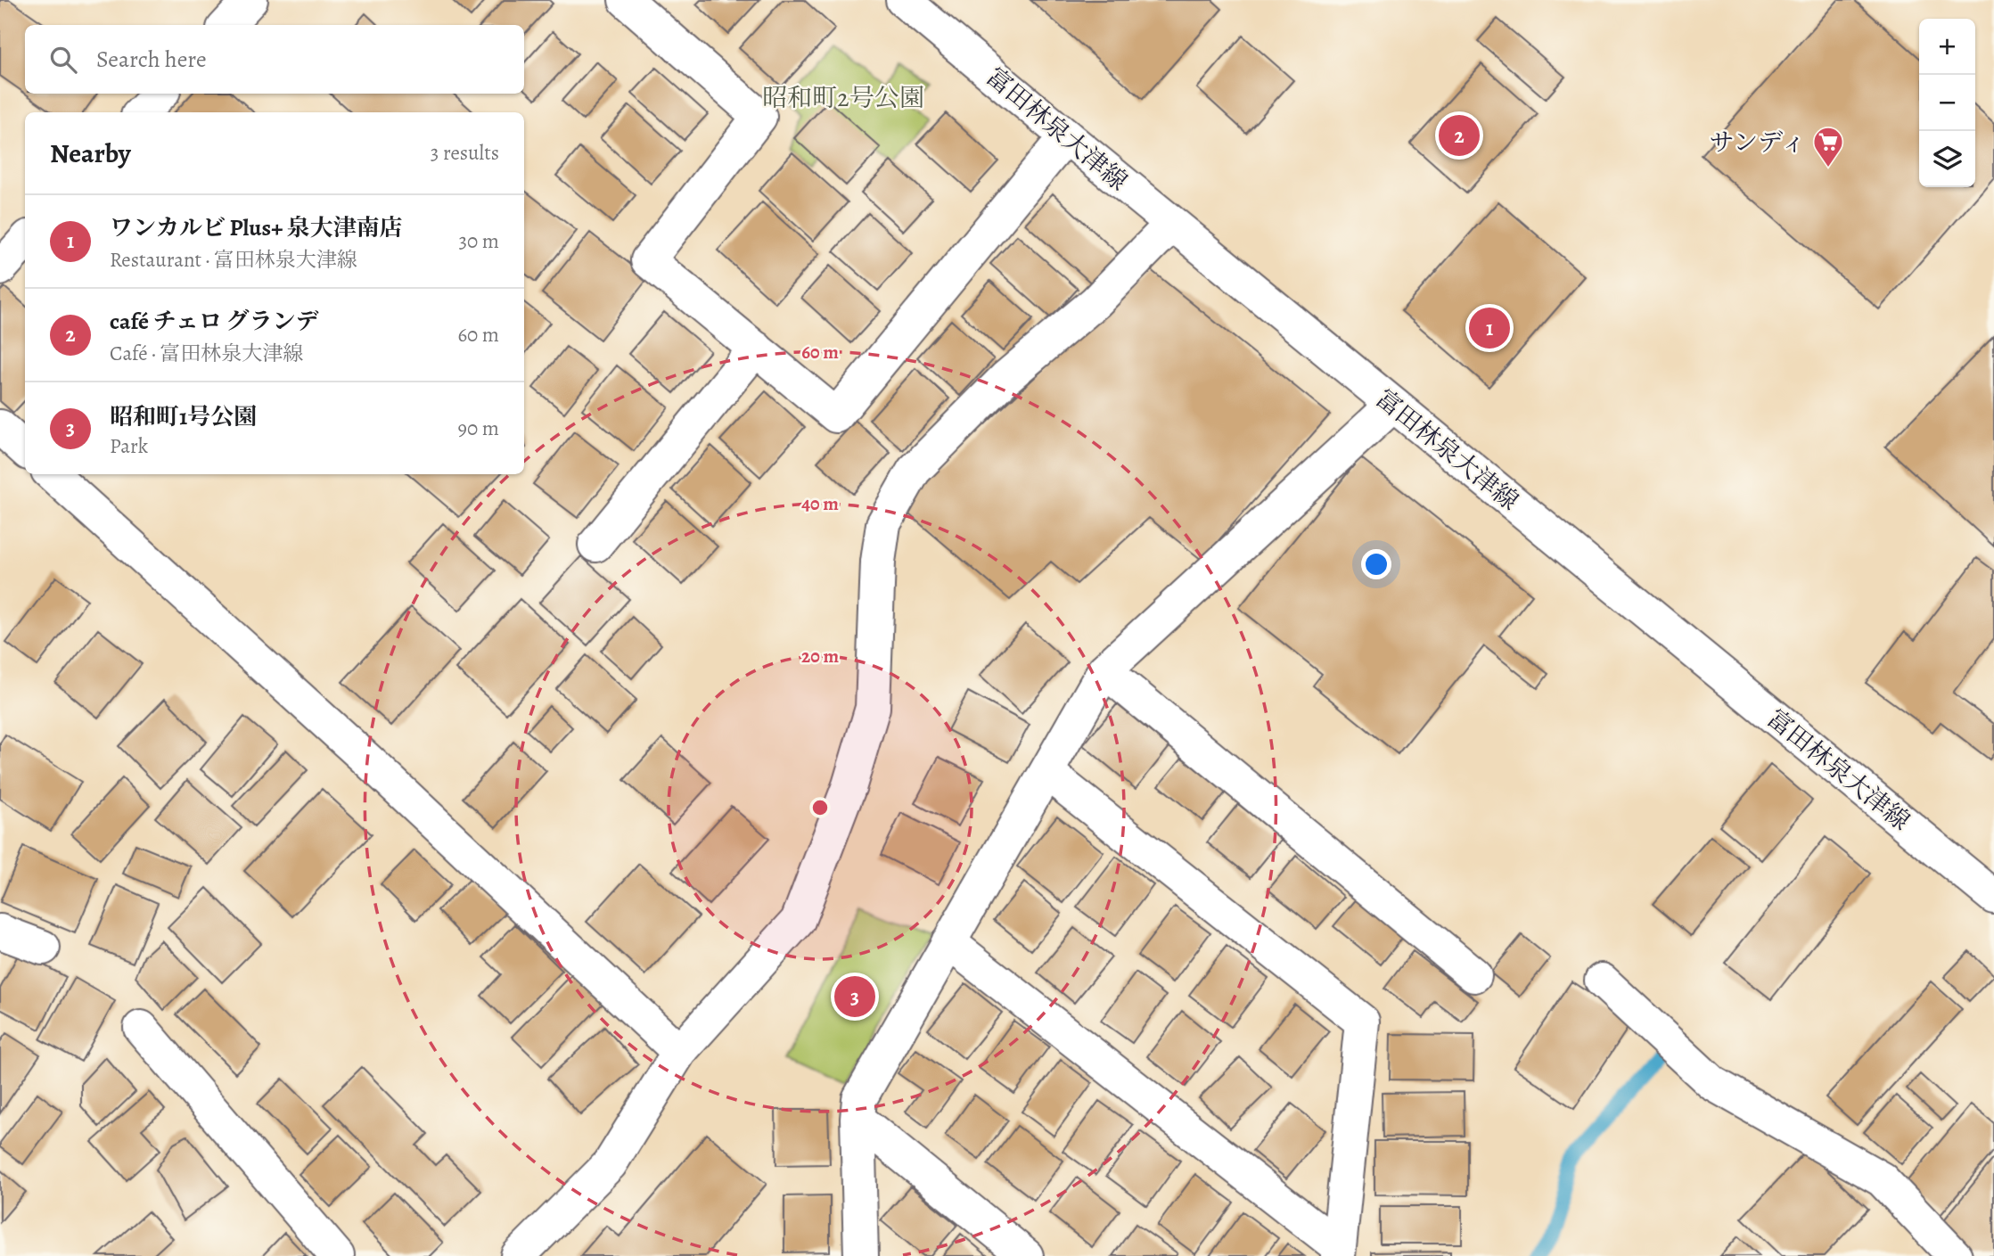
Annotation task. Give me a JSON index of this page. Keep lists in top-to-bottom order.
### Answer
{
  "streets": {
    "street": ["富田林泉大津線"]
  },
  "parks": ["昭和町2号公園"],
  "places": {
    "supermarket": ["サンディ"]
  },
  "page": {
    "map_buttons": ["+", "−"],
    "search": "Search here",
    "pins": ["2", "1", "3"],
    "heading": ["Nearby", "3 results"],
    "list": [
      {
        "mark": "1",
        "name": "ワンカルビ Plus+ 泉大津南店",
        "note": "Restaurant · 富田林泉大津線",
        "value": "30 m"
      },
      {
        "mark": "2",
        "name": "café チェロ グランデ",
        "note": "Café · 富田林泉大津線",
        "value": "60 m"
      },
      {
        "mark": "3",
        "name": "昭和町1号公園",
        "note": "Park",
        "value": "90 m"
      }
    ]
  },
  "rings": ["60 m", "40 m", "20 m"]
}
